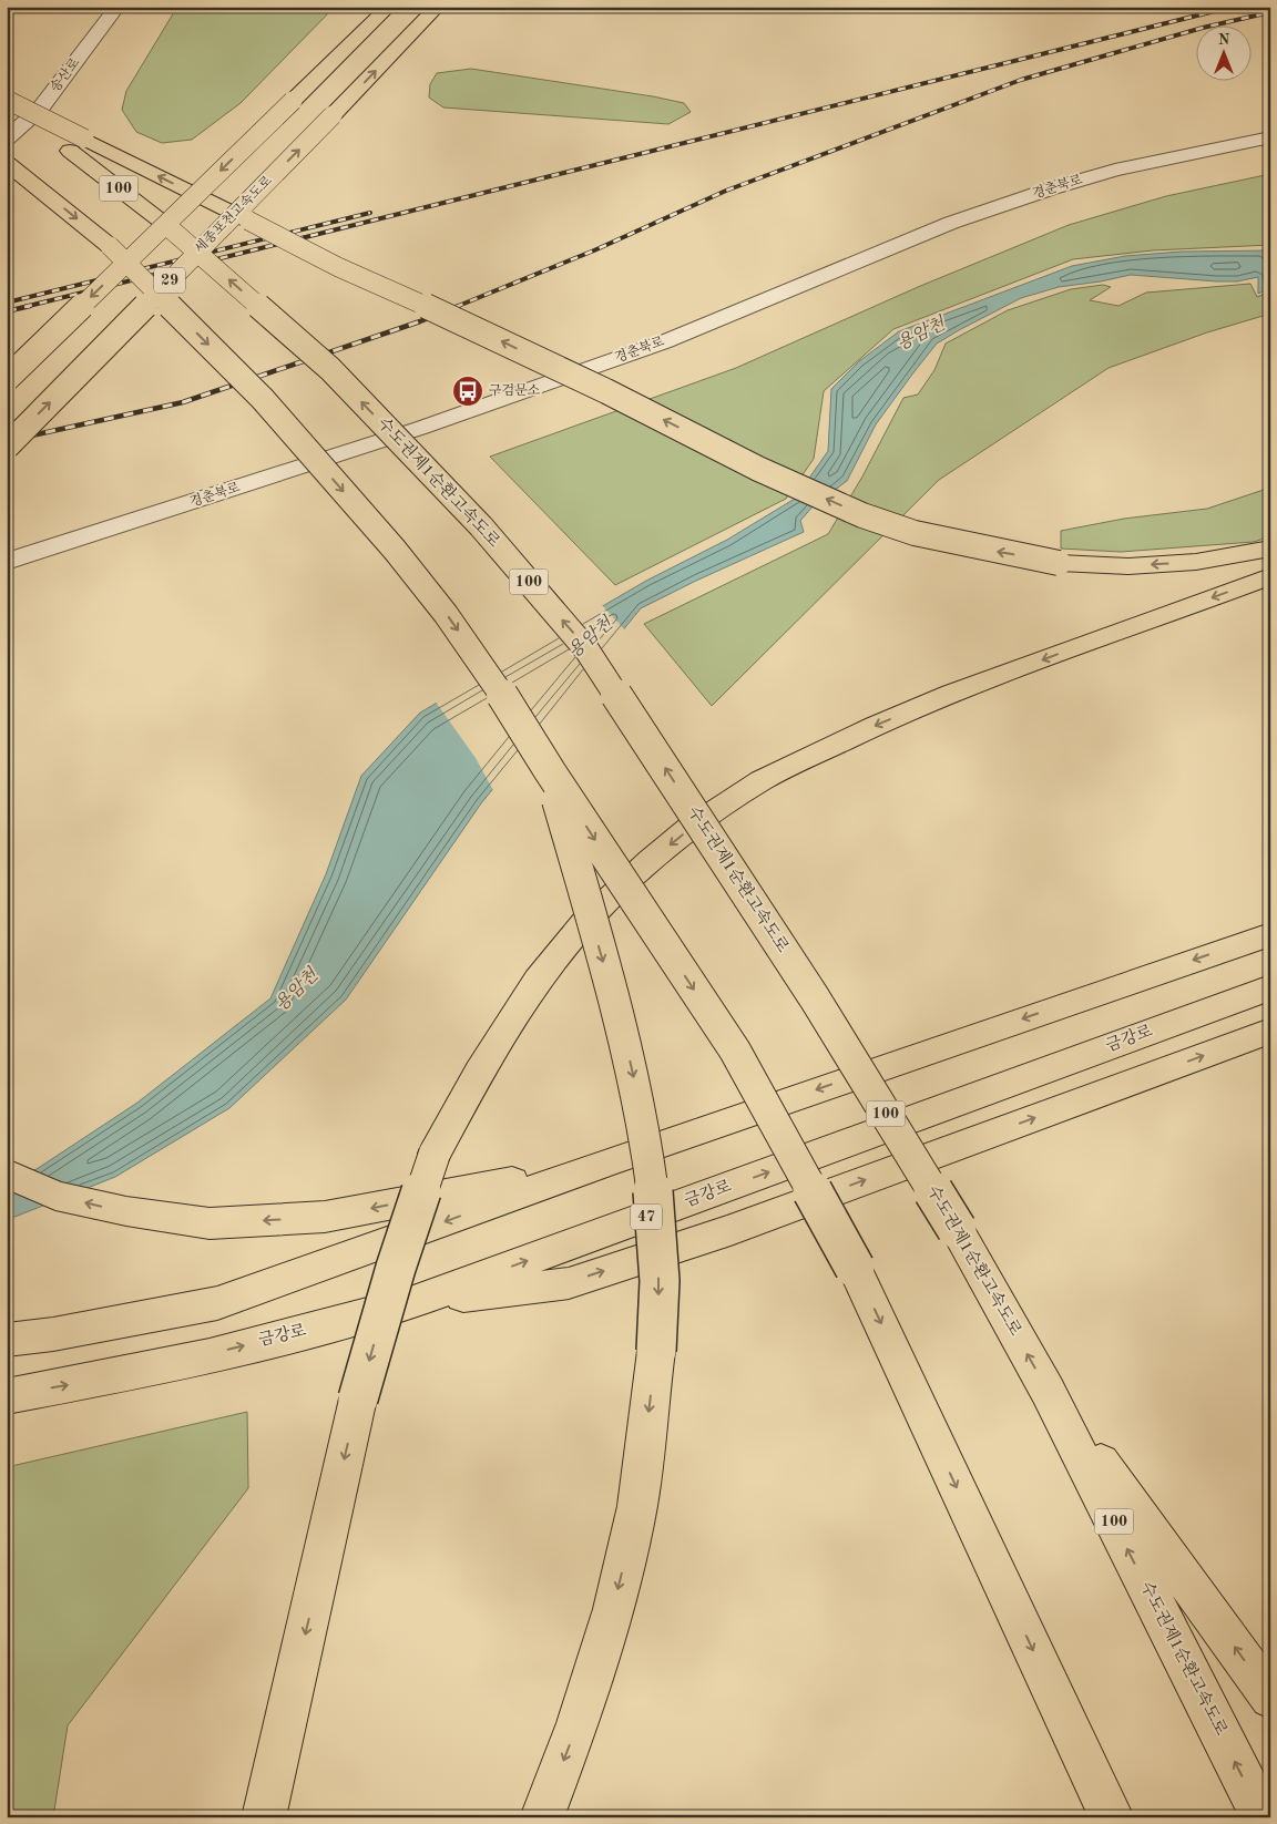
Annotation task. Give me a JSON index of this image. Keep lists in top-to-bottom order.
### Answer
{
  "streets": {
    "highway": [
      "100",
      "세종포천고속도로",
      "29",
      "수도권제1순환고속도로",
      "금강로",
      "47"
    ],
    "street": ["송산로", "경춘북로"]
  },
  "water": ["용암천"],
  "places": {
    "bus stop": ["구검문소"]
  },
  "north": "top"
}
